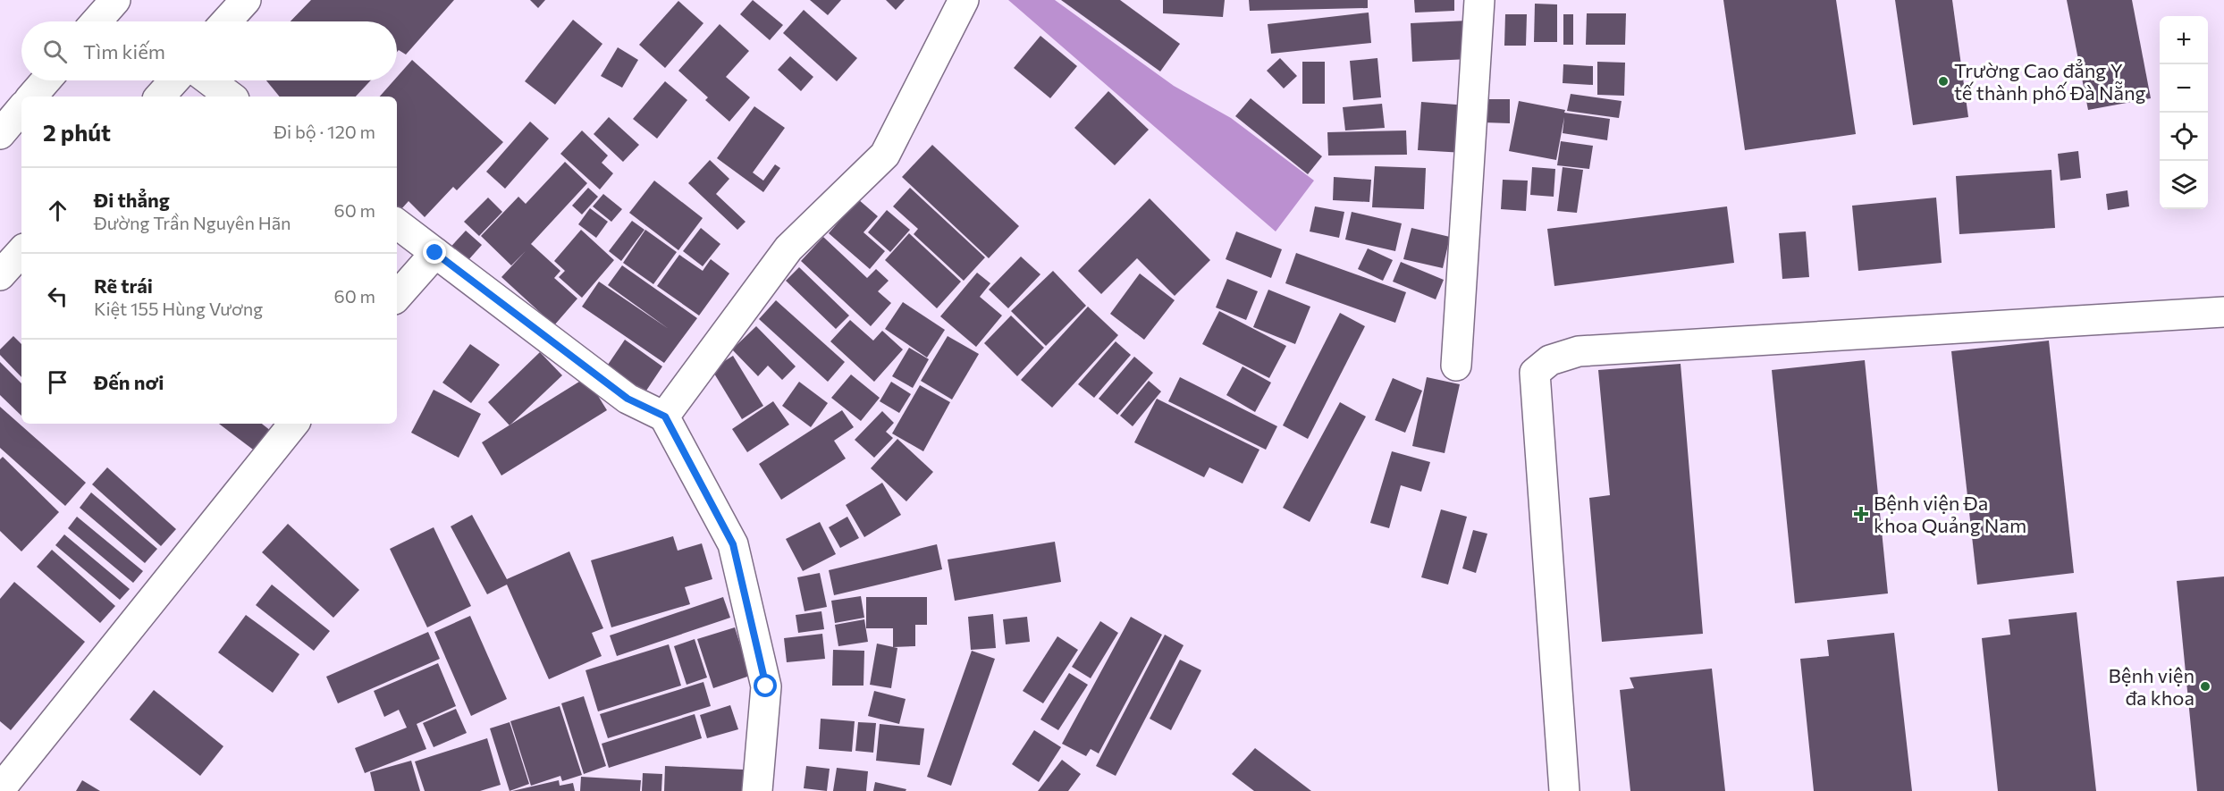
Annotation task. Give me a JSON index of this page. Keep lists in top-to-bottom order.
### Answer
{
  "places": {
    "other": ["Trường Cao đẳng Y tế thành phố Đà Nẵng", "Bệnh viện đa khoa"],
    "health": ["Bệnh viện Đa khoa Quảng Nam"]
  },
  "page": {
    "map_buttons": ["+", "−"],
    "search": "Tìm kiếm",
    "heading": ["2 phút", "Đi bộ · 120 m"],
    "list": [
      ["Đi thẳng", "Đường Trần Nguyên Hãn", "60 m"],
      ["Rẽ trái", "Kiệt 155 Hùng Vương", "60 m"],
      "Đến nơi"
    ]
  }
}
